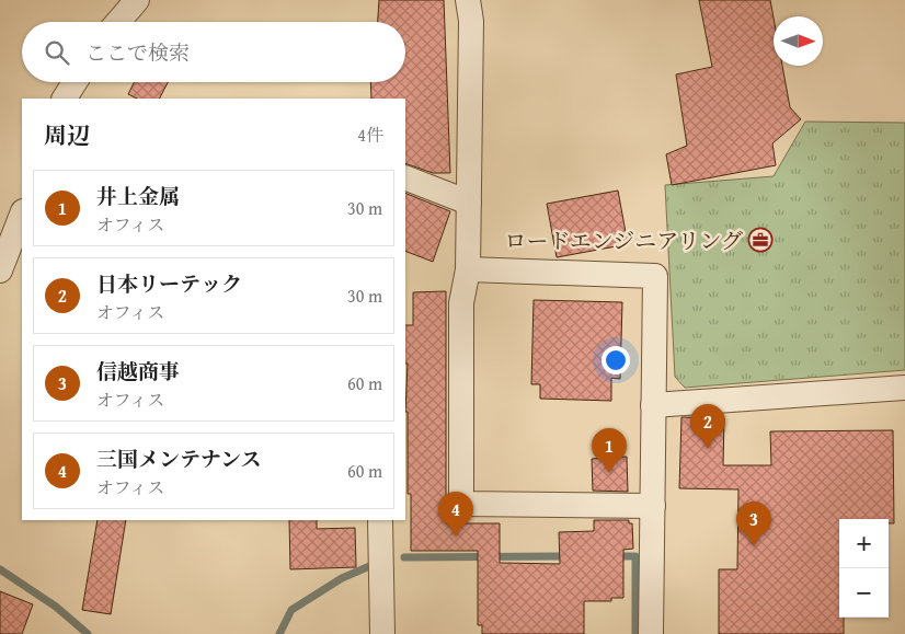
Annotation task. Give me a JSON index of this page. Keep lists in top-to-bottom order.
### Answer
{
  "places": {
    "office": ["ロードエンジニアリング"]
  },
  "north": "right",
  "page": {
    "search": "ここで検索",
    "heading": ["周辺", "4件"],
    "list": [
      {
        "mark": "1",
        "name": "井上金属",
        "note": "オフィス",
        "value": "30 m"
      },
      {
        "mark": "2",
        "name": "日本リーテック",
        "note": "オフィス",
        "value": "30 m"
      },
      {
        "mark": "3",
        "name": "信越商事",
        "note": "オフィス",
        "value": "60 m"
      },
      {
        "mark": "4",
        "name": "三国メンテナンス",
        "note": "オフィス",
        "value": "60 m"
      }
    ],
    "pins": [
      "2",
      "1",
      "4",
      "3"
    ],
    "map_buttons": ["+", "−"]
  }
}
